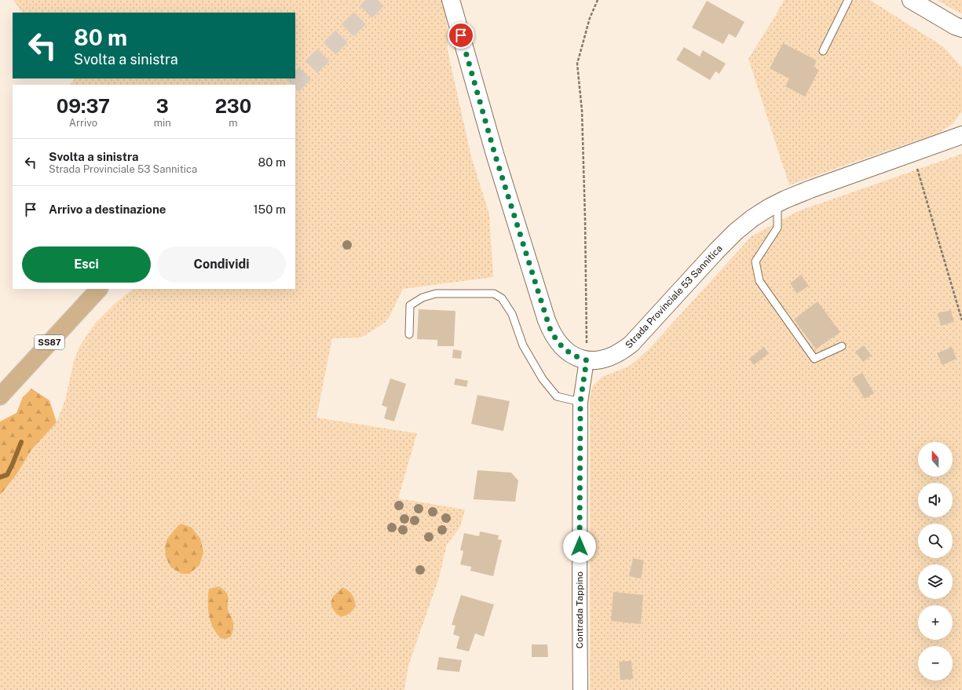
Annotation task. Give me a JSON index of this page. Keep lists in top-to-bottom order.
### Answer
{
  "streets": {
    "main road": ["SS87"],
    "street": ["Strada Provinciale 53 Sannitica", "Contrada Tappino"]
  },
  "crossings": [
    ["Strada Provinciale 53 Sannitica", "Contrada Tappino"]
  ],
  "north": "top",
  "page": {
    "turn": ["80 m", "Svolta a sinistra"],
    "eta": [
      "09:37",
      "Arrivo",
      "3",
      "min",
      "230",
      "m"
    ],
    "list": [
      {
        "name": "Svolta a sinistra",
        "note": "Strada Provinciale 53 Sannitica",
        "value": "80 m"
      },
      {
        "name": "Arrivo a destinazione",
        "value": "150 m"
      }
    ],
    "buttons": ["Esci", "Condividi"],
    "map_buttons": ["+", "−"]
  }
}
